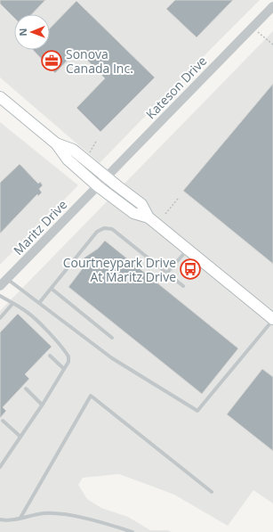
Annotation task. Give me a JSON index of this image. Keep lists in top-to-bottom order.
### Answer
{
  "streets": {
    "street": ["Kateson Drive", "Maritz Drive"]
  },
  "crossings": [
    ["Kateson Drive", "Maritz Drive"]
  ],
  "places": {
    "office": ["Sonova Canada Inc."],
    "bus stop": ["Courtneypark Drive At Maritz Drive"]
  },
  "north": "left"
}
